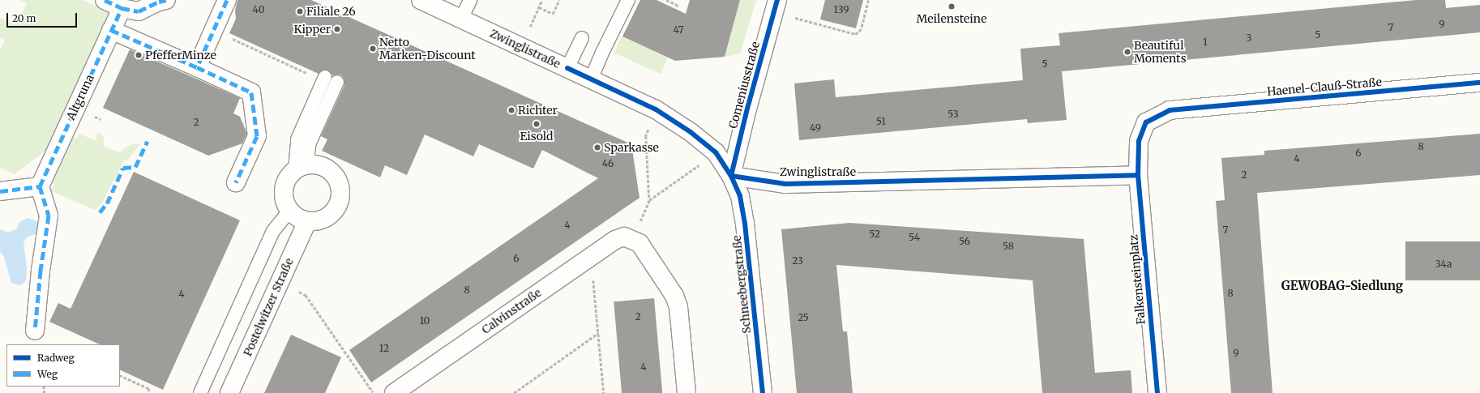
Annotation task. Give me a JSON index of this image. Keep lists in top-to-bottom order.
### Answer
{
  "streets": {
    "street": [
      "Zwinglistraße",
      "Comeniusstraße",
      "Haenel-Clauß-Straße",
      "Altgruna",
      "Falkensteinplatz",
      "Schneebergstraße",
      "Postelwitzer Straße",
      "Calvinstraße"
    ]
  },
  "crossings": [
    ["Zwinglistraße", "Comeniusstraße"],
    ["Zwinglistraße", "Falkensteinplatz"],
    ["Zwinglistraße", "Schneebergstraße"],
    ["Comeniusstraße", "Schneebergstraße"],
    ["Haenel-Clauß-Straße", "Falkensteinplatz"]
  ],
  "districts": ["GEWOBAG-Siedlung"],
  "places": [
    "Meilensteine",
    "Filiale 26",
    "Kipper",
    "Netto Marken-Discount",
    "Beautiful Moments",
    "PfefferMinze",
    "Richter",
    "Eisold",
    "Sparkasse"
  ],
  "house_numbers": [
    "40",
    "139",
    "9",
    "7",
    "47",
    "5",
    "3",
    "1",
    "5",
    "53",
    "51",
    "2",
    "49",
    "8",
    "6",
    "4",
    "46",
    "2",
    "4",
    "7",
    "52",
    "54",
    "56",
    "58",
    "6",
    "23",
    "34a",
    "8",
    "8",
    "4",
    "2",
    "25",
    "10",
    "12",
    "9",
    "4"
  ],
  "legend": ["Radweg", "Weg"],
  "scale_bar": "20 m"
}
